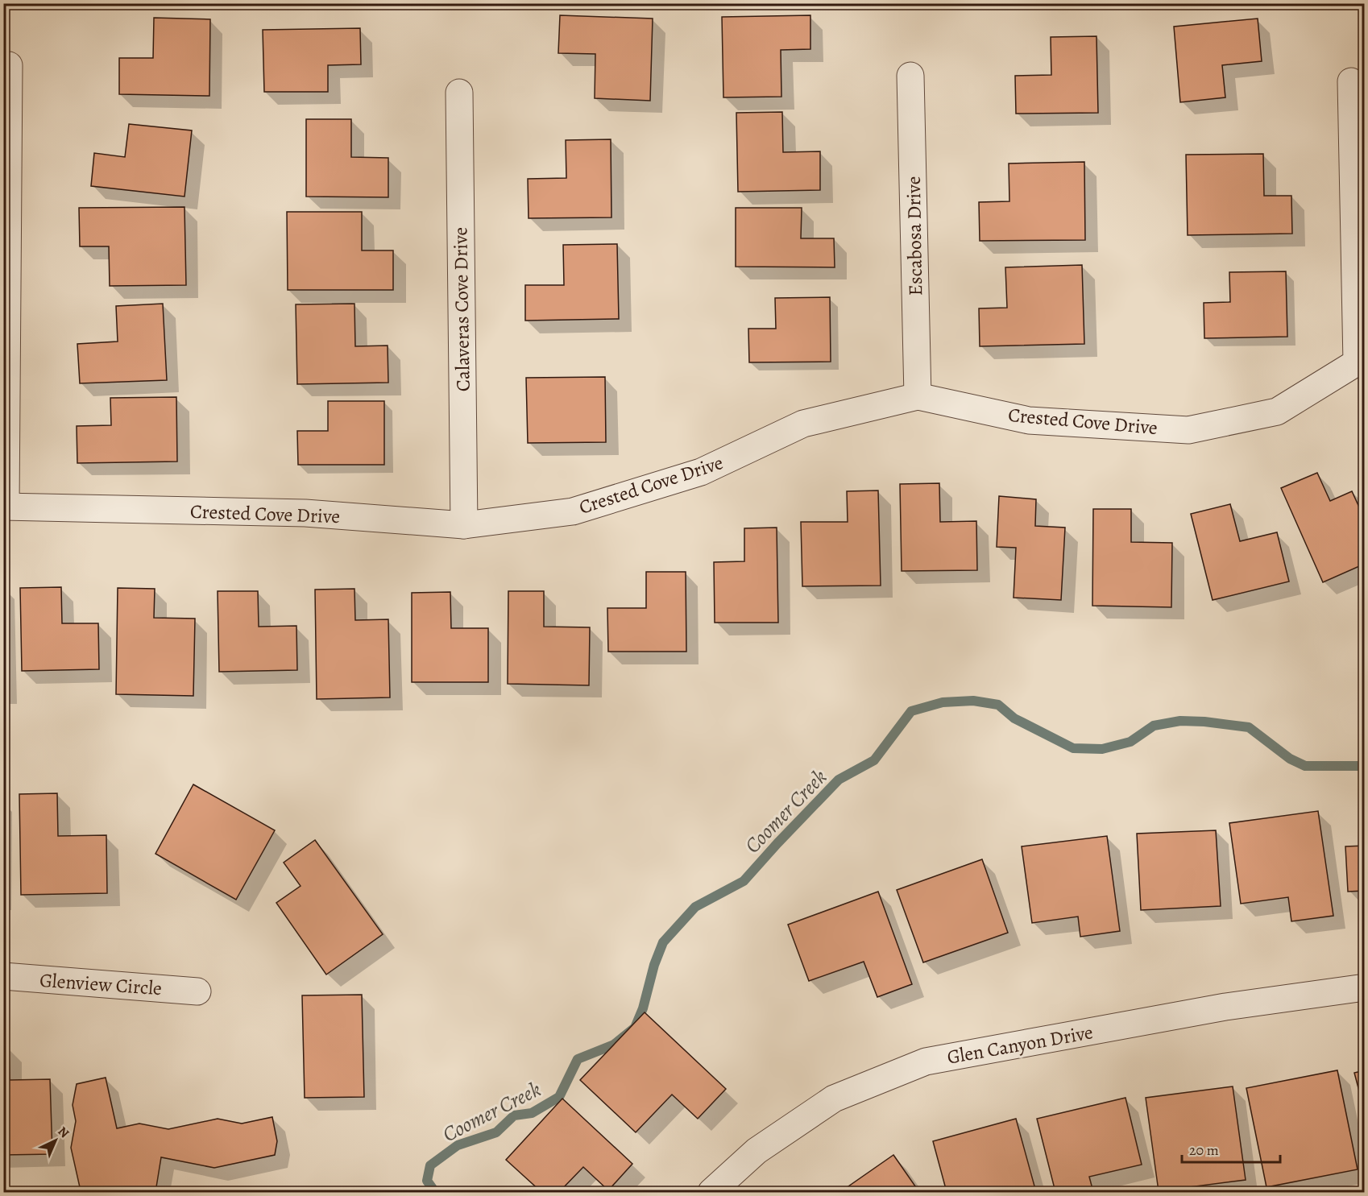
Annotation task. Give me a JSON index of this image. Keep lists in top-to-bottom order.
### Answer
{
  "streets": {
    "street": [
      "Escabosa Drive",
      "Calaveras Cove Drive",
      "Crested Cove Drive",
      "Glenview Circle",
      "Glen Canyon Drive"
    ]
  },
  "crossings": [
    ["Escabosa Drive", "Crested Cove Drive"],
    ["Calaveras Cove Drive", "Crested Cove Drive"]
  ],
  "water": ["Coomer Creek"],
  "scale_bar": "20 m",
  "north": "top right"
}
